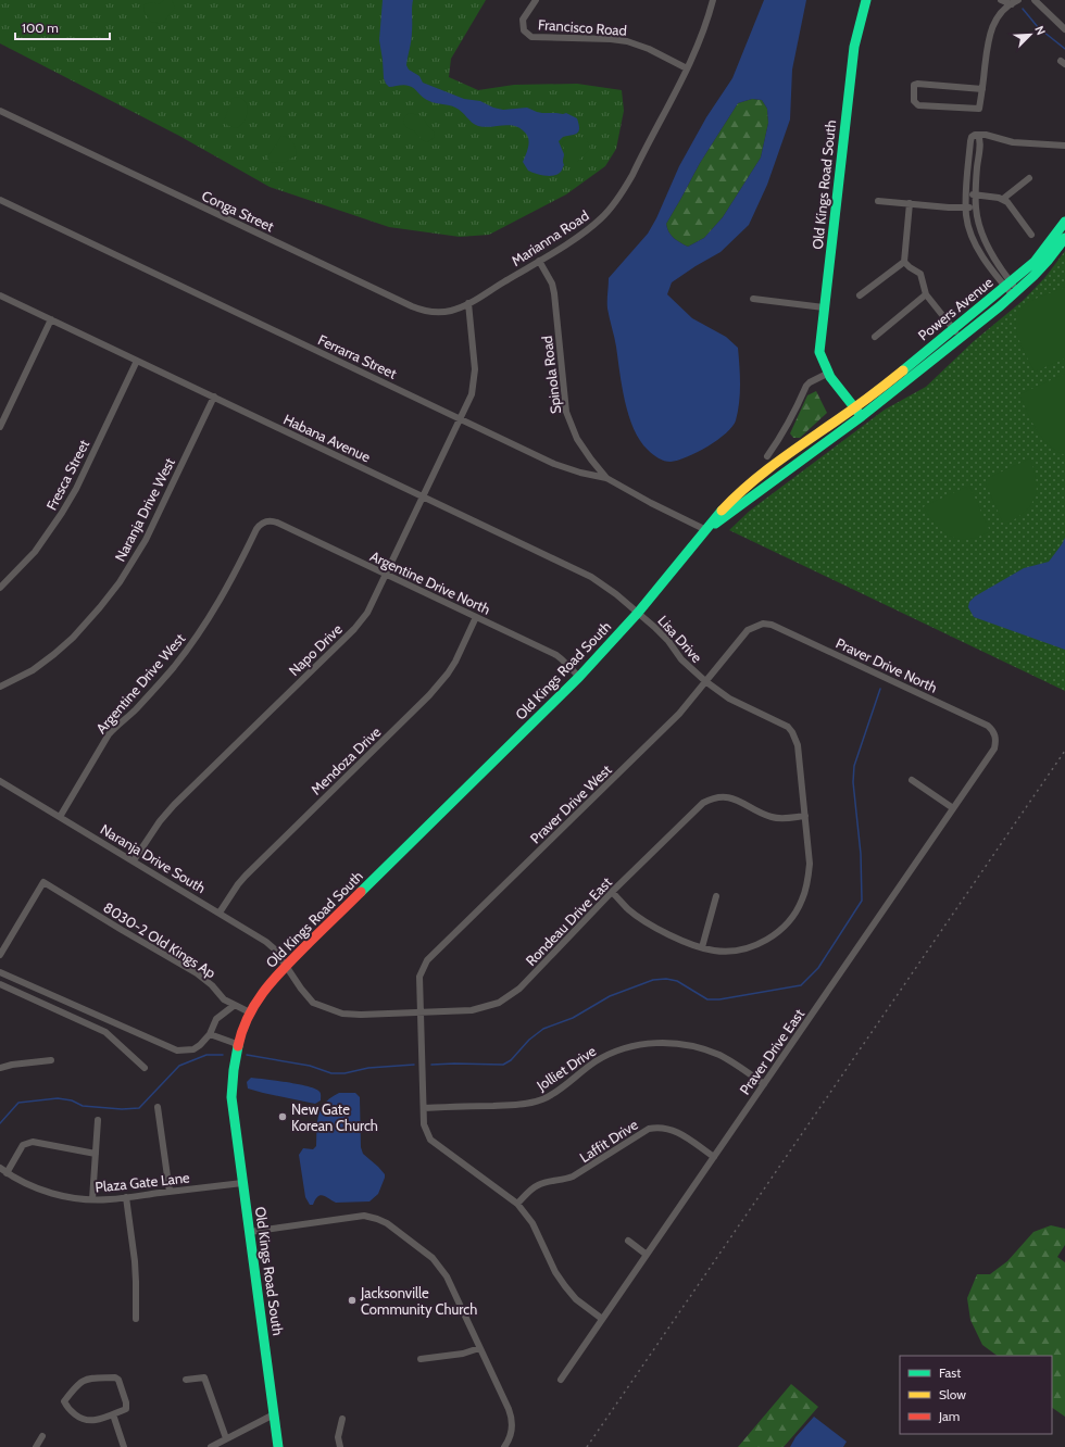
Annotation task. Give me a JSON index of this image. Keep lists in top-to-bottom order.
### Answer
{
  "streets": {
    "street": [
      "Francisco Road",
      "Old Kings Road South",
      "Conga Street",
      "Marianna Road",
      "Powers Avenue",
      "Ferrarra Street",
      "Spinola Road",
      "Habana Avenue",
      "Fresca Street",
      "Naranja Drive West",
      "Argentine Drive North",
      "Lisa Drive",
      "Napo Drive",
      "Praver Drive North",
      "Argentine Drive West",
      "Mendoza Drive",
      "Praver Drive West",
      "Naranja Drive South",
      "Rondeau Drive East",
      "8030-2 Old Kings Ap",
      "Praver Drive East",
      "Jolliet Drive",
      "Laffit Drive",
      "Plaza Gate Lane"
    ]
  },
  "crossings": [
    ["Francisco Road", "Marianna Road"],
    ["Old Kings Road South", "Powers Avenue"],
    ["Old Kings Road South", "Ferrarra Street"],
    ["Old Kings Road South", "Habana Avenue"],
    ["Old Kings Road South", "Argentine Drive North"],
    ["Old Kings Road South", "Lisa Drive"],
    ["Old Kings Road South", "Naranja Drive South"],
    ["Old Kings Road South", "Rondeau Drive East"],
    ["Old Kings Road South", "Plaza Gate Lane"],
    ["Conga Street", "Marianna Road"],
    ["Marianna Road", "Spinola Road"],
    ["Ferrarra Street", "Spinola Road"],
    ["Ferrarra Street", "Napo Drive"],
    ["Habana Avenue", "Fresca Street"],
    ["Habana Avenue", "Naranja Drive West"],
    ["Habana Avenue", "Lisa Drive"],
    ["Habana Avenue", "Napo Drive"],
    ["Argentine Drive North", "Napo Drive"],
    ["Argentine Drive North", "Argentine Drive West"],
    ["Argentine Drive North", "Mendoza Drive"],
    ["Lisa Drive", "Praver Drive West"],
    ["Lisa Drive", "Rondeau Drive East"],
    ["Napo Drive", "Naranja Drive South"],
    ["Praver Drive North", "Praver Drive West"],
    ["Praver Drive North", "Praver Drive East"],
    ["Argentine Drive West", "Naranja Drive South"],
    ["Mendoza Drive", "Naranja Drive South"],
    ["Praver Drive West", "Rondeau Drive East"],
    ["Praver Drive West", "Praver Drive East"],
    ["Praver Drive West", "Jolliet Drive"],
    ["Praver Drive West", "Laffit Drive"],
    ["Naranja Drive South", "Rondeau Drive East"],
    ["Praver Drive East", "Jolliet Drive"],
    ["Praver Drive East", "Laffit Drive"]
  ],
  "places": ["New Gate Korean Church", "Jacksonville Community Church"],
  "legend": ["Fast", "Slow", "Jam"],
  "scale_bar": "100 m",
  "north": "top right"
}
